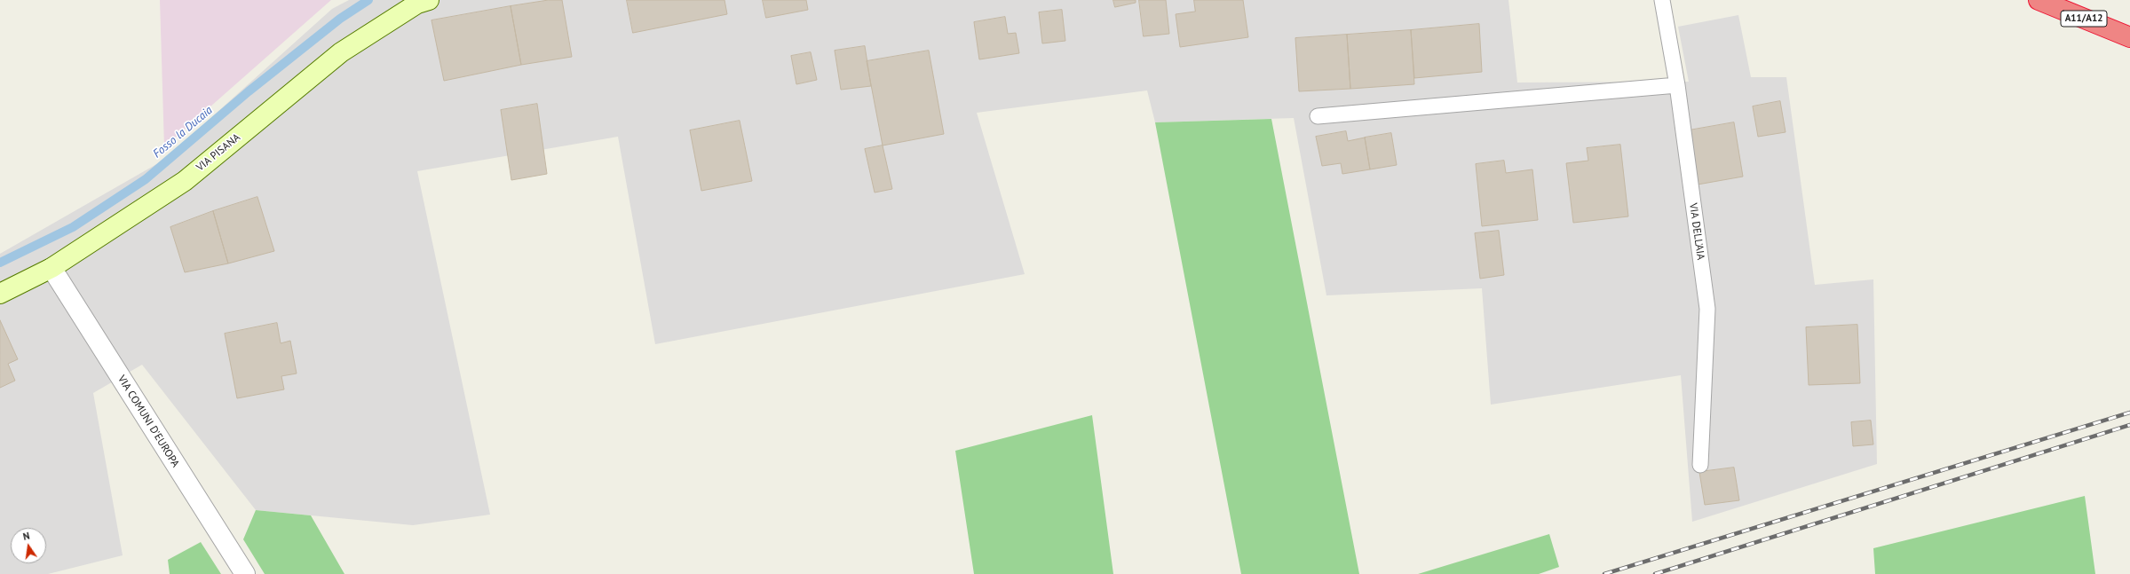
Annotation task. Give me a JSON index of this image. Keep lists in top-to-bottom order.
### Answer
{
  "streets": {
    "highway": ["A11/A12"],
    "main road": ["VIA PISANA"],
    "street": ["VIA COMUNI D'EUROPA"],
    "lane": ["VIA DELL'AIA"]
  },
  "crossings": [
    ["VIA PISANA", "VIA COMUNI D'EUROPA"]
  ],
  "water": ["Fosso la Ducaia"],
  "north": "top"
}
